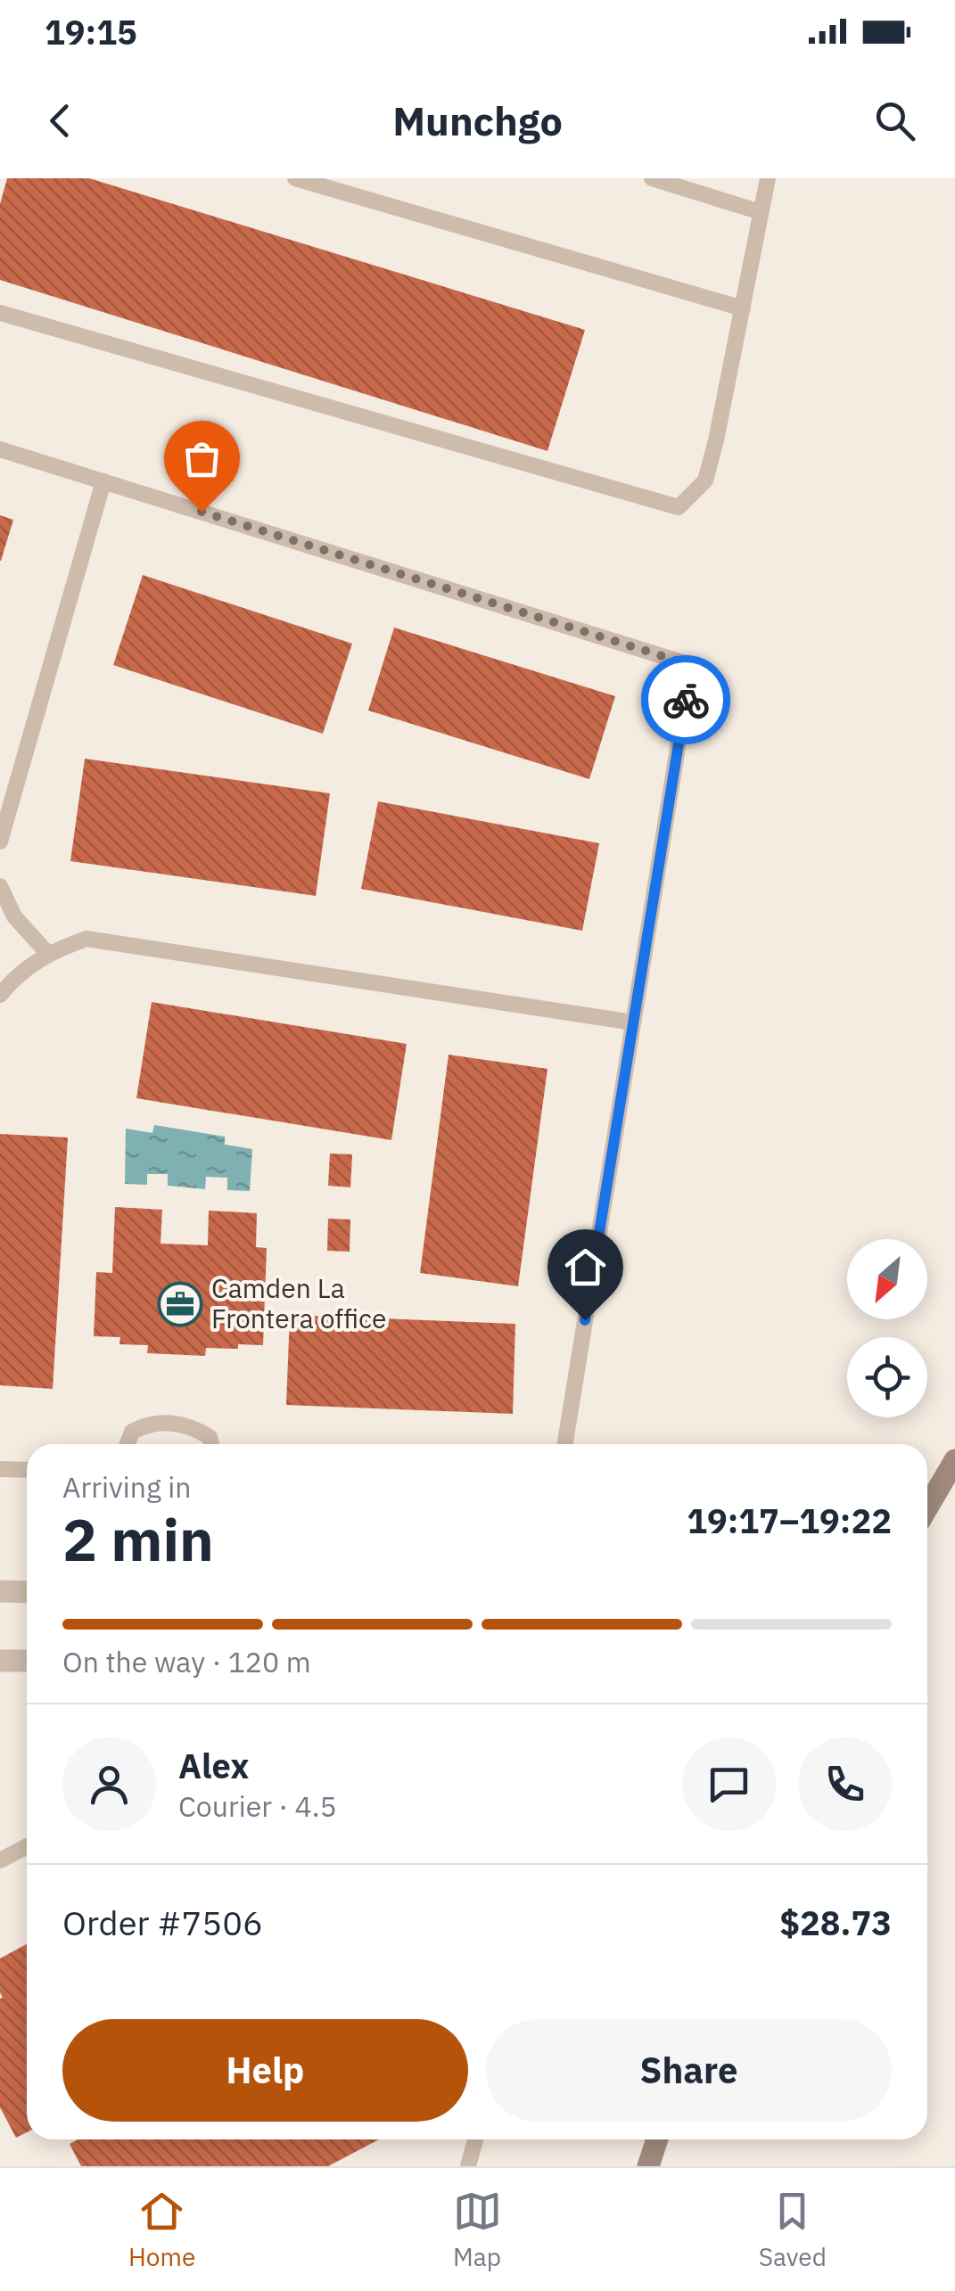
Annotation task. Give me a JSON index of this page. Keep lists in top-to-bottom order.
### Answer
{
  "places": {
    "office": ["Camden La Frontera office"]
  },
  "north": "bottom left",
  "page": {
    "status": "19:15",
    "header": "Munchgo",
    "heading": ["2 min", "Arriving in", "19:17–19:22"],
    "panel": [
      "Alex",
      "Courier · 4.5",
      "Order #7506",
      "$28.73"
    ],
    "bar": "On the way · 120 m",
    "buttons": ["Help", "Share"],
    "tabs": ["Home", "Map", "Saved"]
  }
}
